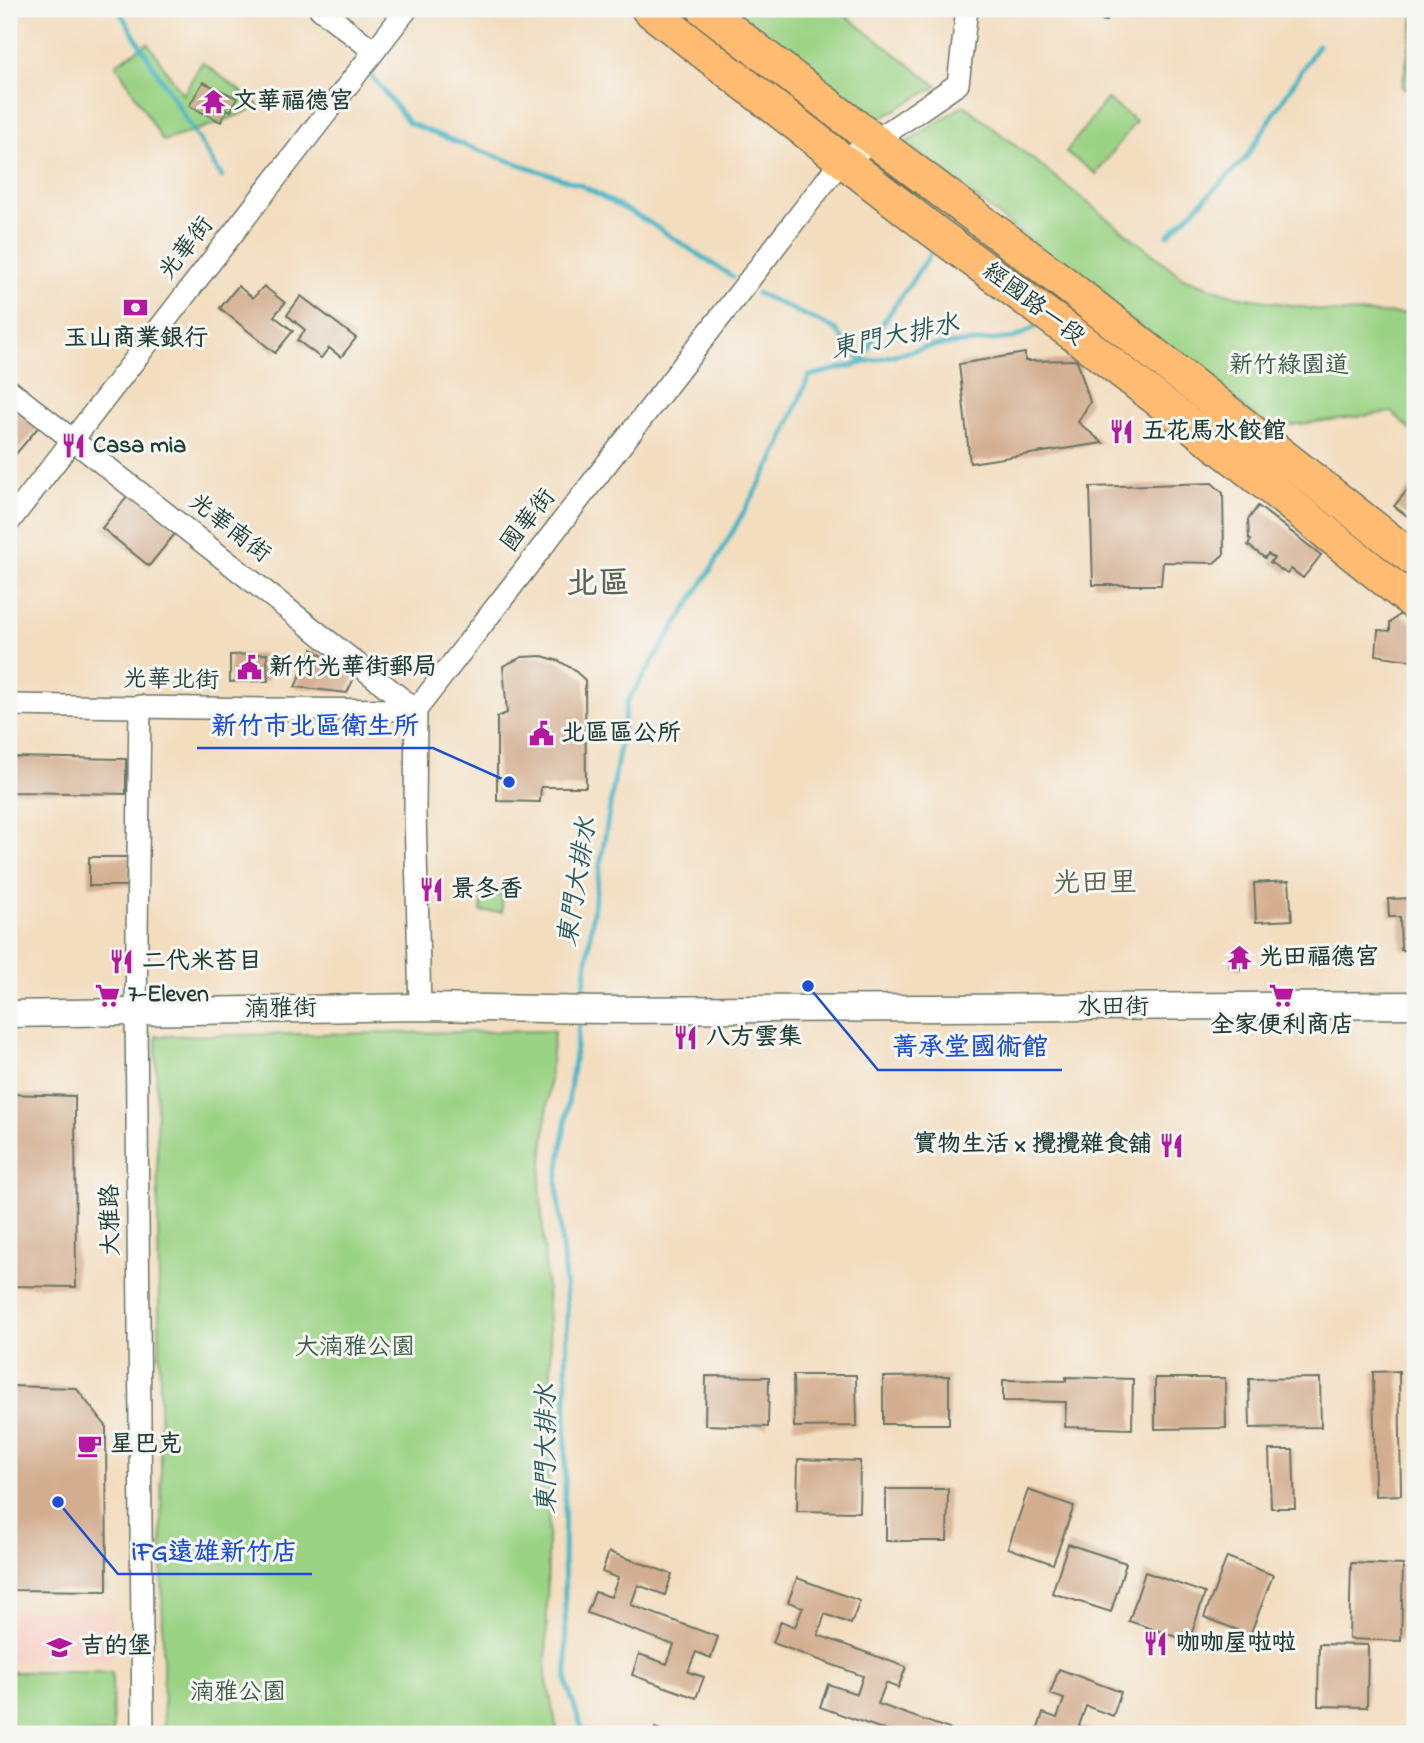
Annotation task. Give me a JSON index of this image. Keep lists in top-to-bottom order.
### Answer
{
  "streets": {
    "main road": ["經國路一段"],
    "street": [
      "光華街",
      "國華街",
      "光華南街",
      "光華北街",
      "水田街",
      "湳雅街",
      "大雅路"
    ]
  },
  "crossings": [
    ["光華街", "光華南街"],
    ["經國路一段", "國華街"],
    ["國華街", "光華南街"],
    ["國華街", "光華北街"],
    ["光華南街", "光華北街"],
    ["光華北街", "大雅路"],
    ["水田街", "湳雅街"],
    ["湳雅街", "大雅路"]
  ],
  "districts": ["北區", "光田里"],
  "water": ["東門大排水"],
  "parks": ["新竹綠園道", "大湳雅公園", "湳雅公園"],
  "places": {
    "temple": ["文華福德宮", "光田福德宮"],
    "bank": ["玉山商業銀行"],
    "restaurant": [
      "五花馬水餃館",
      "Casa mia",
      "景冬香",
      "二代米苔目",
      "八方雲集",
      "實物生活 x 攪攪雜食舖",
      "咖咖屋啦啦"
    ],
    "public building": ["新竹光華街郵局", "北區區公所"],
    "other": ["新竹市北區衛生所", "菁承堂國術館", "iFG遠雄新竹店"],
    "supermarket": ["7-Eleven", "全家便利商店"],
    "cafe": ["星巴克"],
    "school or university": ["吉的堡"]
  }
}
